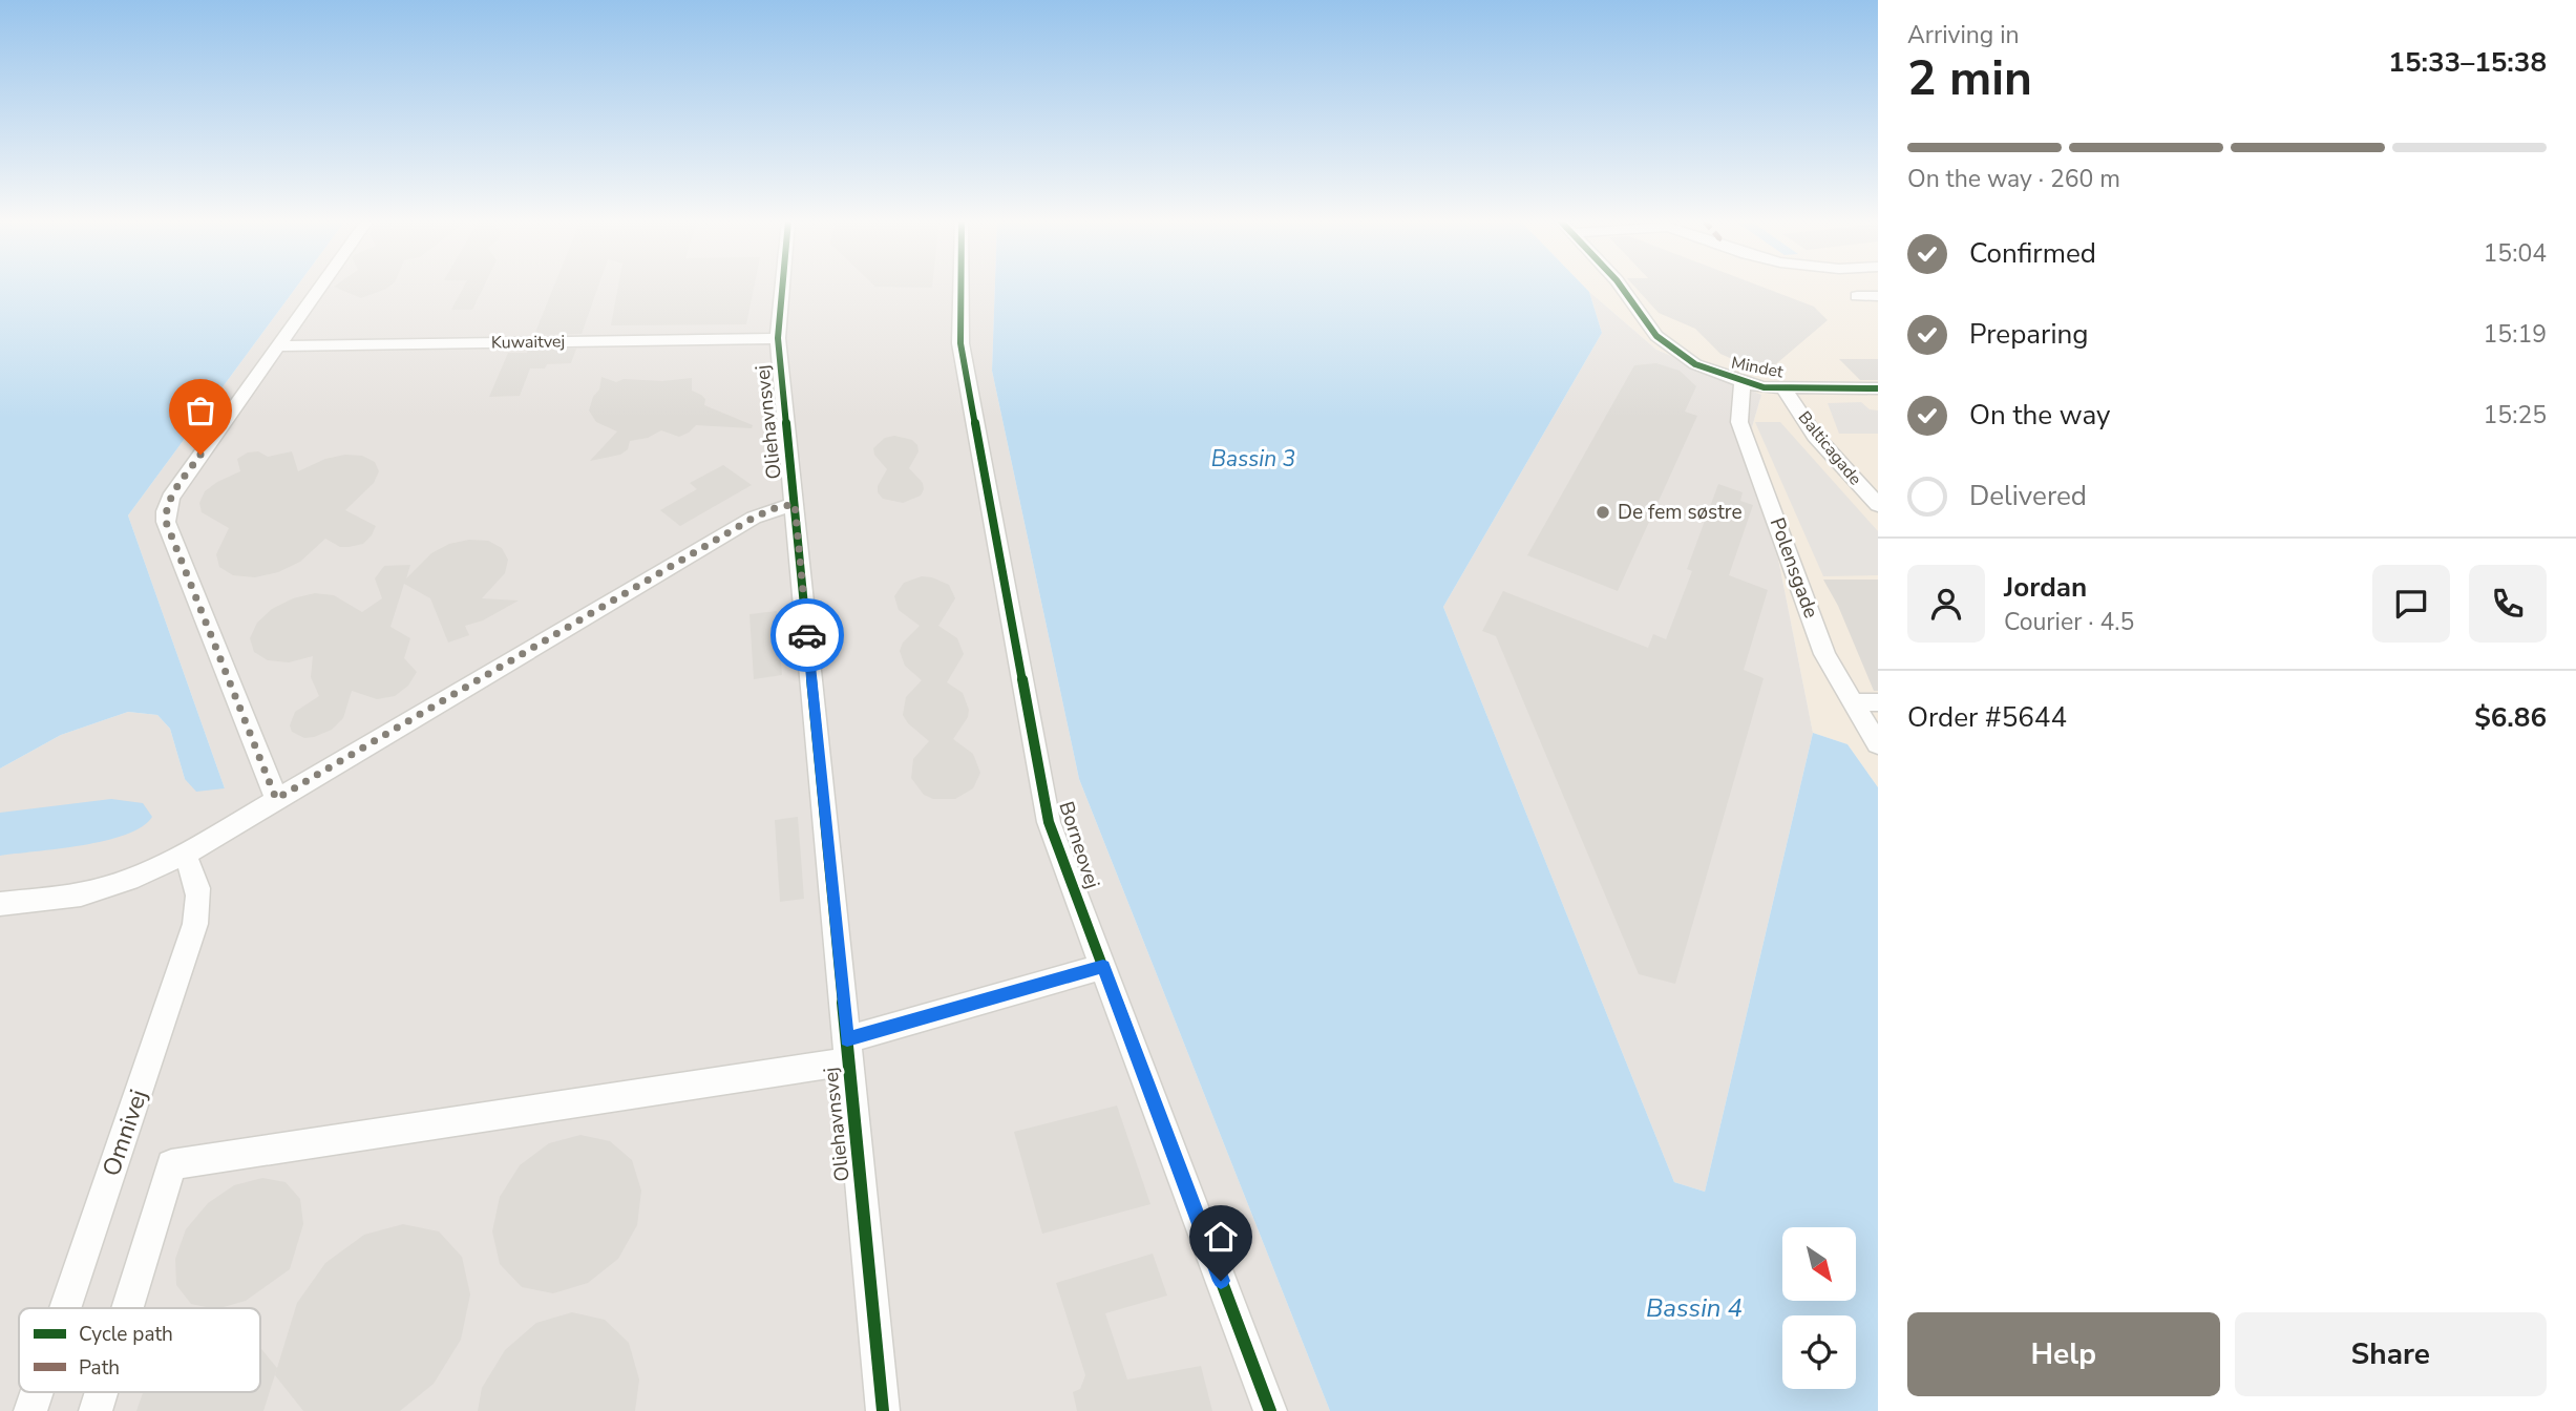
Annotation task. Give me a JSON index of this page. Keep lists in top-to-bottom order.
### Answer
{
  "streets": {
    "street": [
      "Kuwaitvej",
      "Mindet",
      "Oliehavnsvej",
      "Balticagade",
      "Polensgade",
      "Borneovej",
      "Omnivej"
    ]
  },
  "crossings": [
    ["Kuwaitvej", "Oliehavnsvej"],
    ["Mindet", "Balticagade"],
    ["Mindet", "Polensgade"]
  ],
  "water": ["Bassin 3", "Bassin 4"],
  "places": ["De fem søstre"],
  "legend": ["Cycle path", "Path"],
  "north": "bottom right",
  "page": {
    "heading": ["2 min", "Arriving in", "15:33–15:38"],
    "panel": [
      "Jordan",
      "Courier · 4.5",
      "Order #5644",
      "$6.86"
    ],
    "bar": "On the way · 260 m",
    "list": [
      ["Confirmed", "15:04"],
      ["Preparing", "15:19"],
      ["On the way", "15:25"],
      "Delivered"
    ],
    "buttons": ["Help", "Share"]
  }
}
